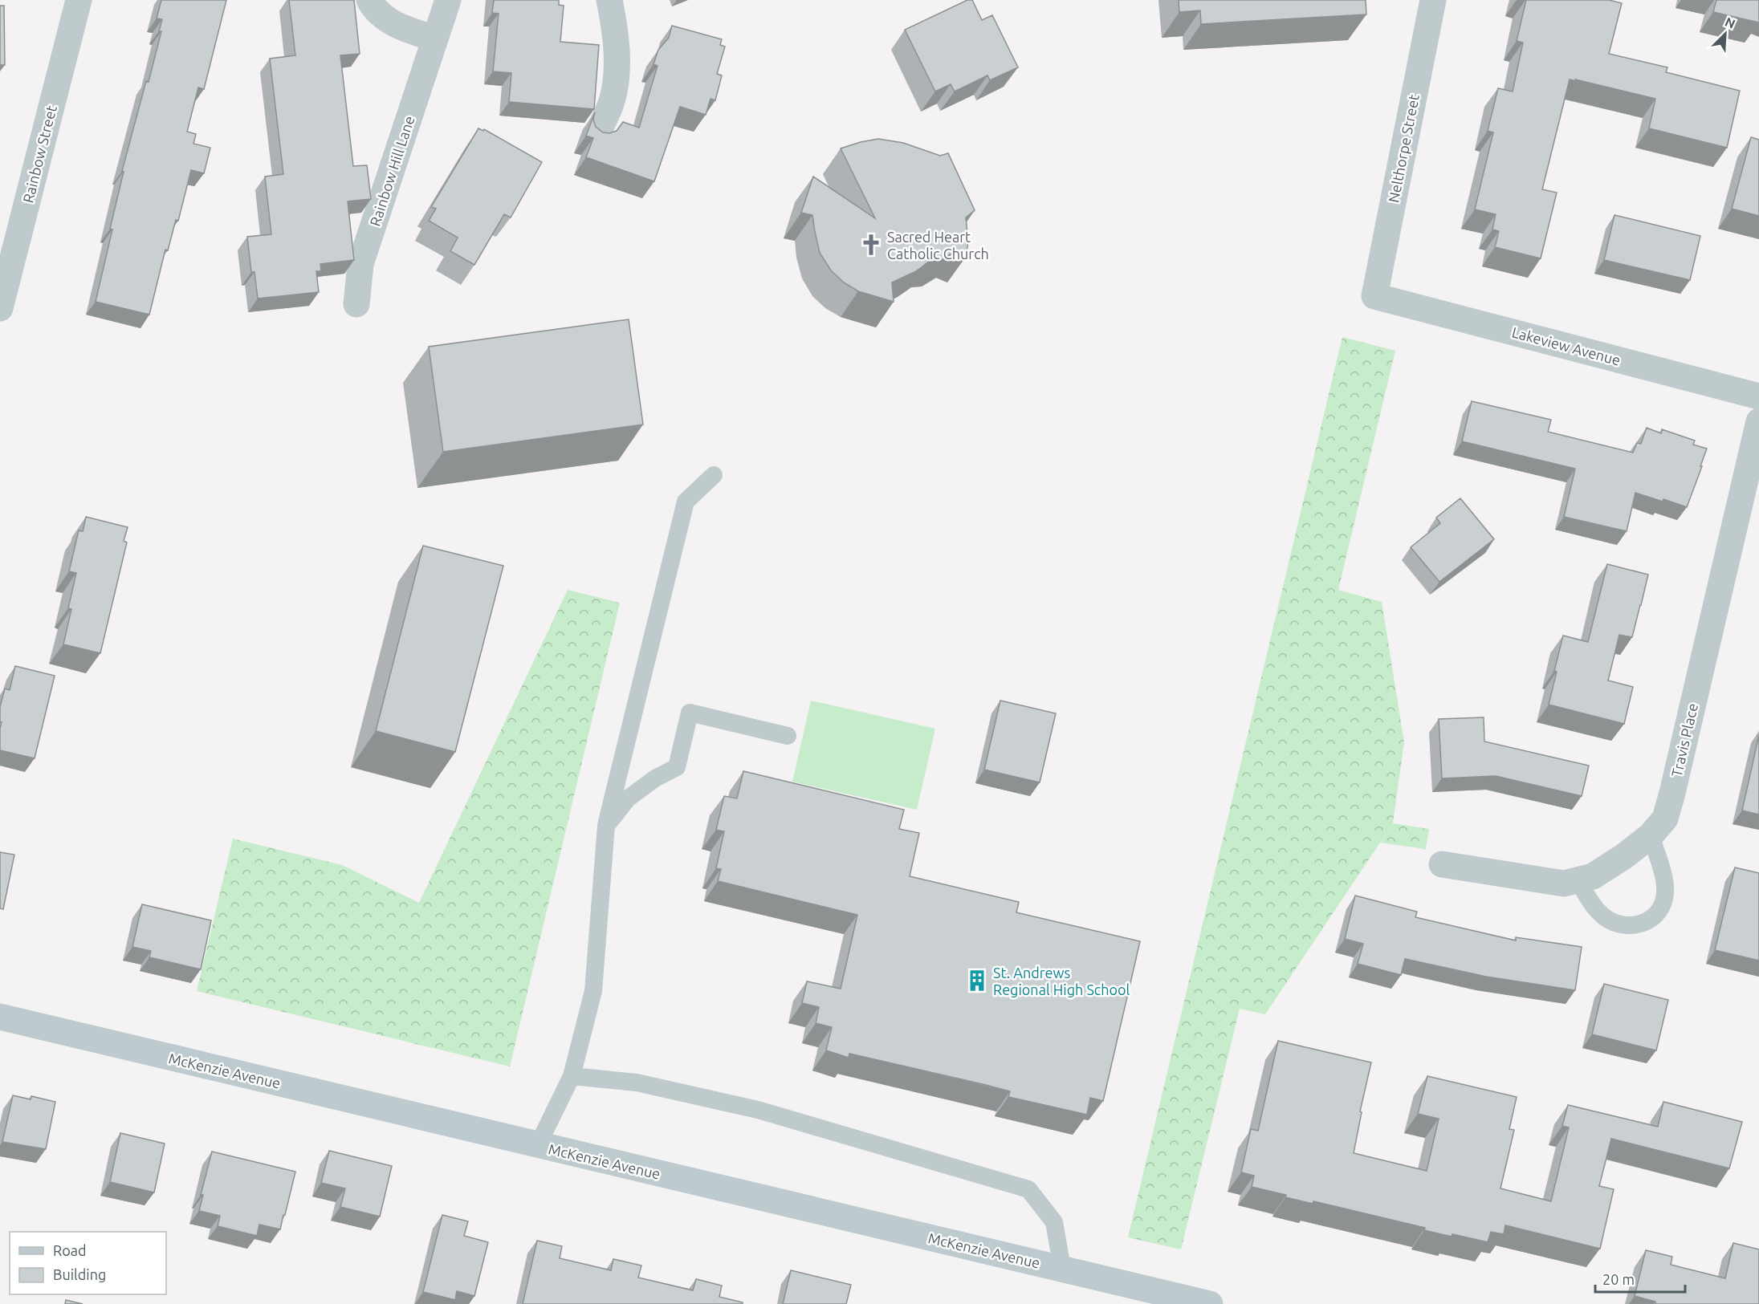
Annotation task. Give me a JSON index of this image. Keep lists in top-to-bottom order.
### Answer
{
  "streets": {
    "main road": ["McKenzie Avenue"],
    "street": [
      "Nelthorpe Street",
      "Rainbow Street",
      "Rainbow Hill Lane",
      "Lakeview Avenue",
      "Travis Place"
    ]
  },
  "crossings": [
    ["Nelthorpe Street", "Lakeview Avenue"]
  ],
  "places": {
    "church": ["Sacred Heart Catholic Church"],
    "building": ["St. Andrews Regional High School"]
  },
  "legend": ["Road", "Building"],
  "scale_bar": "20 m",
  "north": "top right"
}
